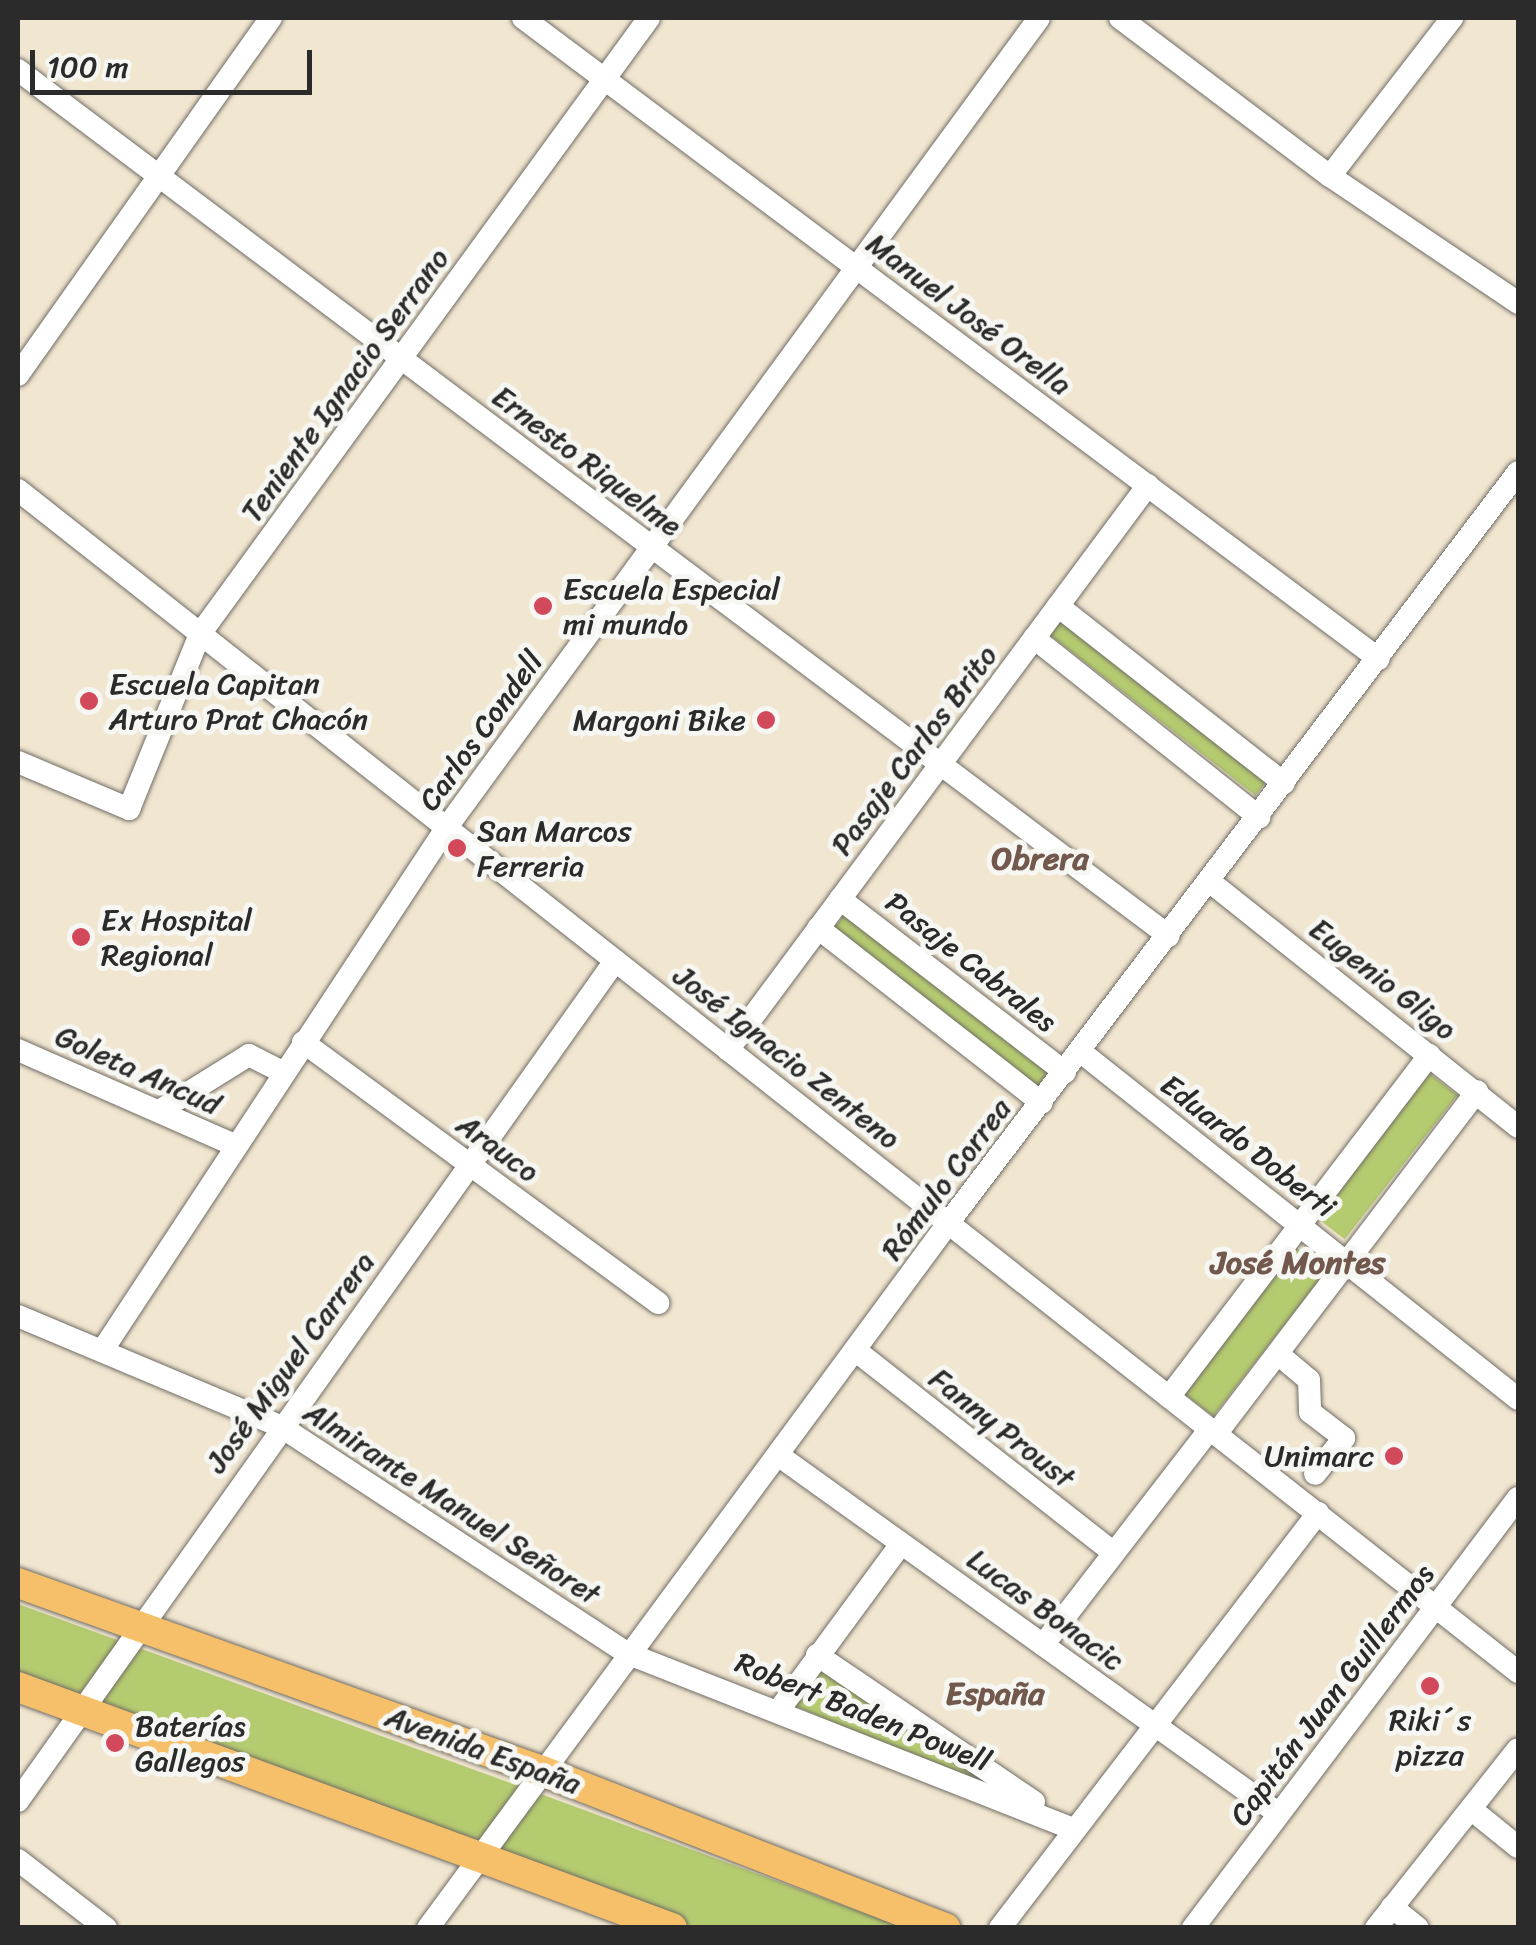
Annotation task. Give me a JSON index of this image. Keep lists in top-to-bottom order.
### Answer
{
  "streets": {
    "main road": ["Avenida España"],
    "street": [
      "Manuel José Orella",
      "Teniente Ignacio Serrano",
      "Ernesto Riquelme",
      "Carlos Condell",
      "Pasaje Carlos Brito",
      "Pasaje Cabrales",
      "Eugenio Gligo",
      "José Ignacio Zenteno",
      "Goleta Ancud",
      "Eduardo Doberti",
      "Arauco",
      "Rómulo Correa",
      "José Miguel Carrera",
      "Fanny Proust",
      "Almirante Manuel Señoret",
      "Lucas Bonacic",
      "Capitán Juan Guillermos",
      "Robert Baden Powell"
    ]
  },
  "crossings": [
    ["Manuel José Orella", "Teniente Ignacio Serrano"],
    ["Manuel José Orella", "Carlos Condell"],
    ["Manuel José Orella", "Pasaje Carlos Brito"],
    ["Manuel José Orella", "Rómulo Correa"],
    ["Teniente Ignacio Serrano", "Ernesto Riquelme"],
    ["Teniente Ignacio Serrano", "José Ignacio Zenteno"],
    ["Ernesto Riquelme", "Carlos Condell"],
    ["Ernesto Riquelme", "Pasaje Carlos Brito"],
    ["Ernesto Riquelme", "Rómulo Correa"],
    ["Carlos Condell", "José Ignacio Zenteno"],
    ["Carlos Condell", "Goleta Ancud"],
    ["Carlos Condell", "Arauco"],
    ["Carlos Condell", "Almirante Manuel Señoret"],
    ["Pasaje Carlos Brito", "Pasaje Cabrales"],
    ["Pasaje Carlos Brito", "José Ignacio Zenteno"],
    ["Pasaje Cabrales", "Rómulo Correa"],
    ["Eugenio Gligo", "Rómulo Correa"],
    ["José Ignacio Zenteno", "Rómulo Correa"],
    ["José Ignacio Zenteno", "José Miguel Carrera"],
    ["José Ignacio Zenteno", "Capitán Juan Guillermos"],
    ["Eduardo Doberti", "Rómulo Correa"],
    ["Arauco", "José Miguel Carrera"],
    ["Rómulo Correa", "Fanny Proust"],
    ["Rómulo Correa", "Almirante Manuel Señoret"],
    ["Rómulo Correa", "Lucas Bonacic"],
    ["Rómulo Correa", "Robert Baden Powell"],
    ["Rómulo Correa", "Avenida España"],
    ["José Miguel Carrera", "Almirante Manuel Señoret"],
    ["José Miguel Carrera", "Avenida España"],
    ["Almirante Manuel Señoret", "Robert Baden Powell"],
    ["Lucas Bonacic", "Capitán Juan Guillermos"]
  ],
  "districts": ["Obrera", "José Montes", "España"],
  "places": [
    "Escuela Especial mi mundo",
    "Escuela Capitan Arturo Prat Chacón",
    "Margoni Bike",
    "San Marcos Ferreria",
    "Ex Hospital Regional",
    "Unimarc",
    "Riki´s pizza",
    "Baterías Gallegos"
  ],
  "scale_bar": "100 m"
}
